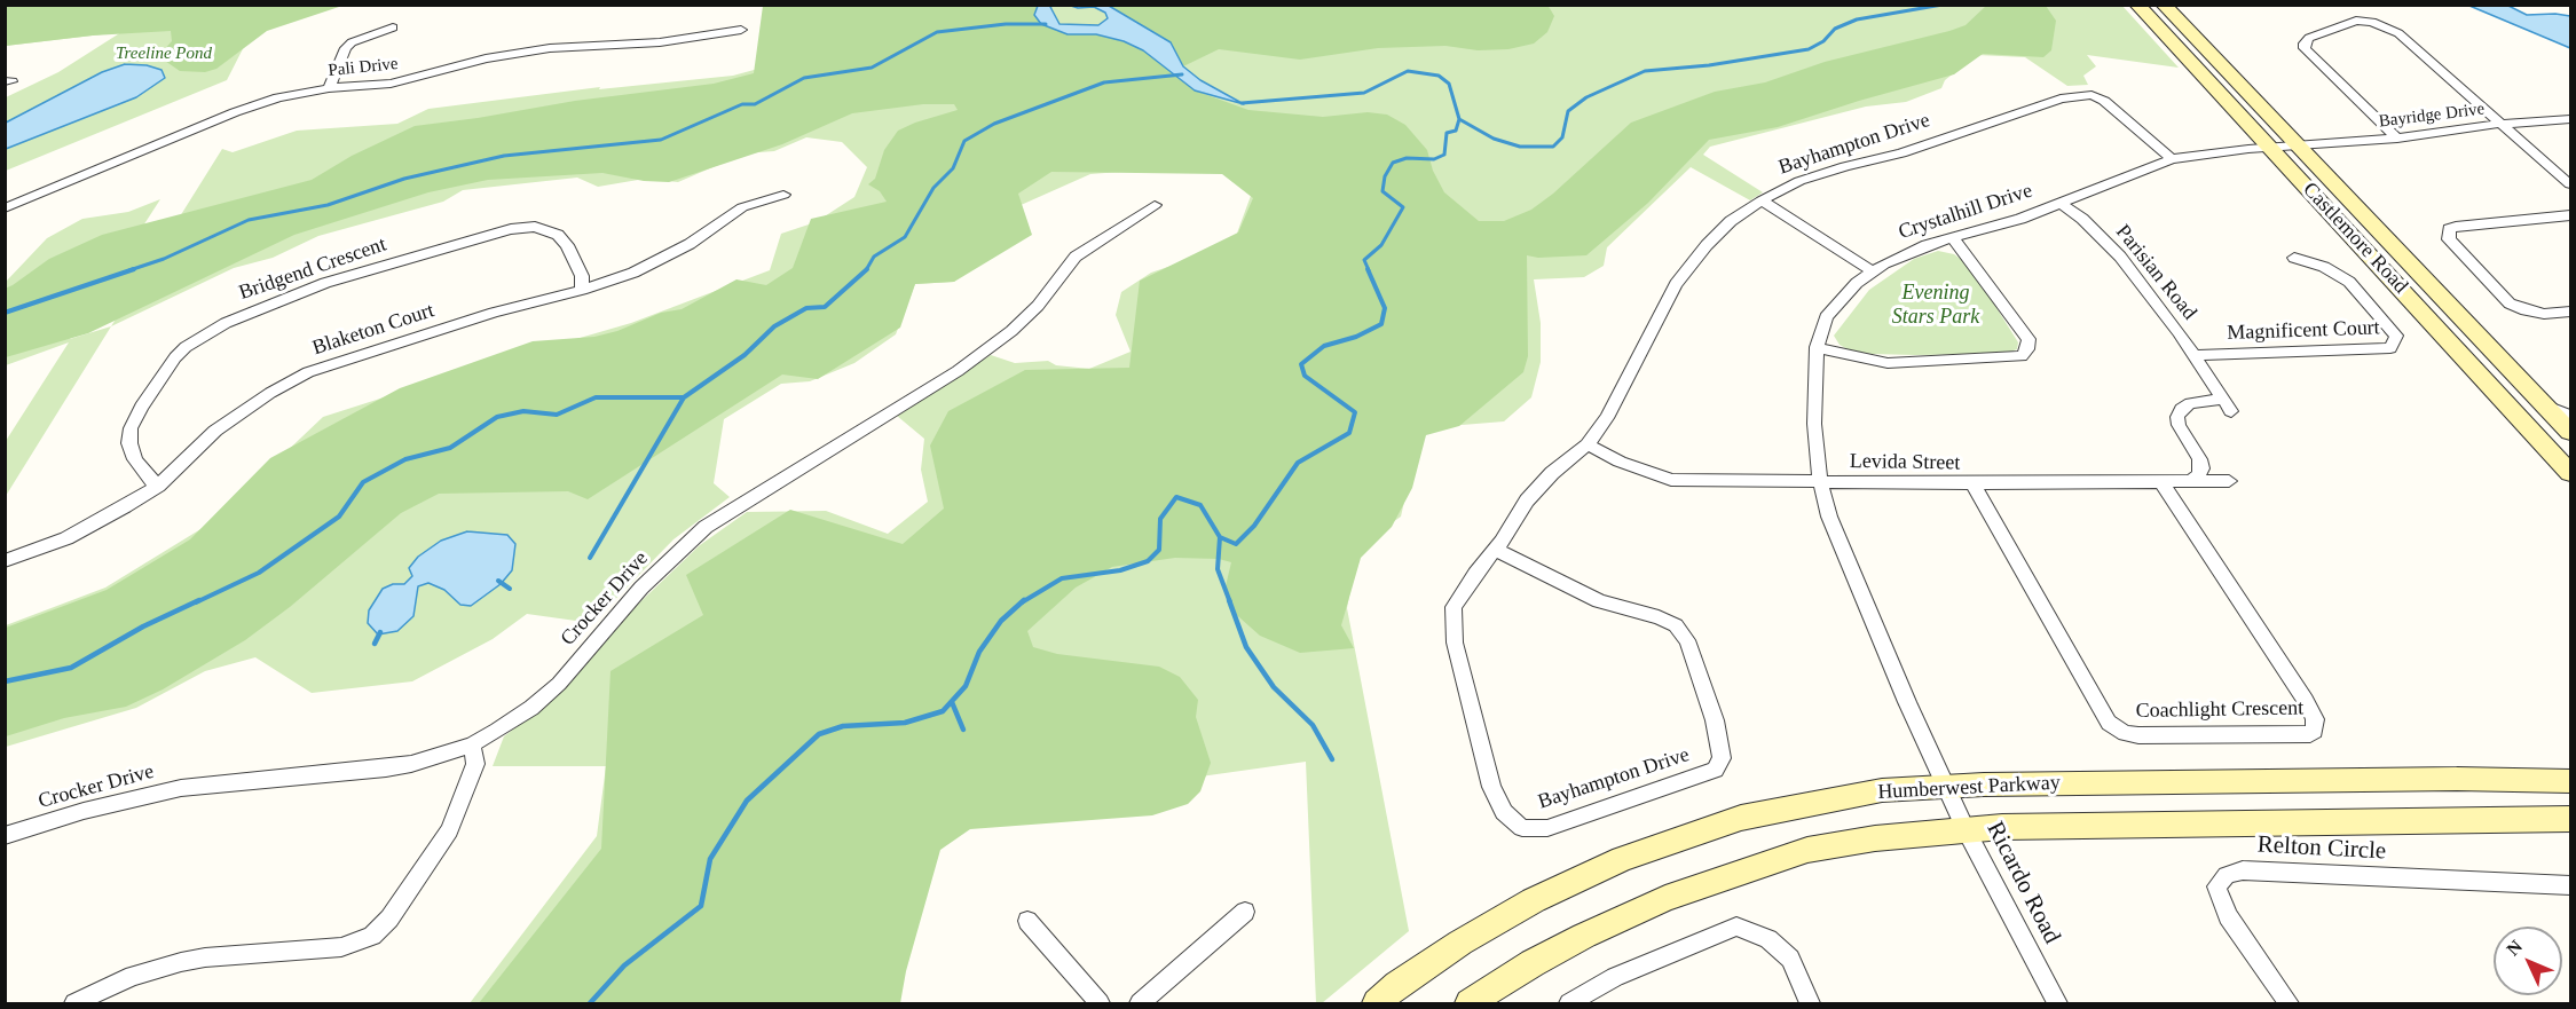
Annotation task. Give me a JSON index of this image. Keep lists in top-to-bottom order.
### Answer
{
  "streets": {
    "main road": ["Castlemore Road", "Humberwest Parkway"],
    "street": [
      "Pali Drive",
      "Bayridge Drive",
      "Bayhampton Drive",
      "Crystalhill Drive",
      "Bridgend Crescent",
      "Parisian Road",
      "Blaketon Court",
      "Magnificent Court",
      "Levida Street",
      "Crocker Drive",
      "Coachlight Crescent",
      "Relton Circle",
      "Ricardo Road"
    ]
  },
  "crossings": [
    ["Bayridge Drive", "Crystalhill Drive"],
    ["Bayridge Drive", "Castlemore Road"],
    ["Bayhampton Drive", "Crystalhill Drive"],
    ["Bayhampton Drive", "Levida Street"],
    ["Crystalhill Drive", "Castlemore Road"],
    ["Crystalhill Drive", "Parisian Road"],
    ["Crystalhill Drive", "Levida Street"],
    ["Crystalhill Drive", "Humberwest Parkway"],
    ["Crystalhill Drive", "Ricardo Road"],
    ["Bridgend Crescent", "Blaketon Court"],
    ["Parisian Road", "Magnificent Court"],
    ["Levida Street", "Coachlight Crescent"],
    ["Humberwest Parkway", "Ricardo Road"]
  ],
  "parks": ["Treeline Pond", "Evening Stars Park"],
  "north": "top left"
}
